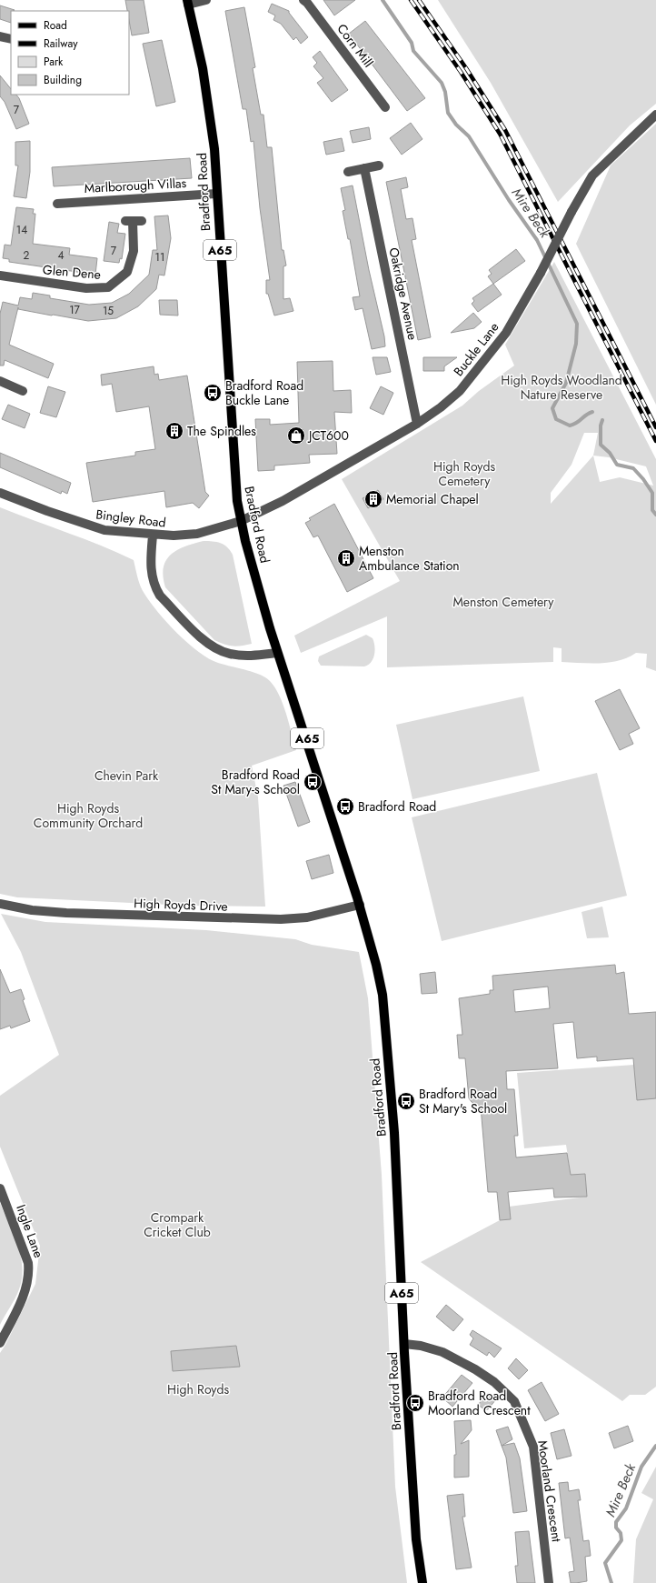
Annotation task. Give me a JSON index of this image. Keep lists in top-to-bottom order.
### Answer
{
  "streets": {
    "main road": ["Bradford Road", "A65"],
    "street": [
      "Corn Mill",
      "Marlborough Villas",
      "Glen Dene",
      "Oakridge Avenue",
      "Buckle Lane",
      "Bingley Road",
      "High Royds Drive",
      "Ingle Lane",
      "Moorland Crescent"
    ]
  },
  "crossings": [
    ["Marlborough Villas", "Bradford Road"],
    ["Bradford Road", "Buckle Lane"],
    ["Bradford Road", "Bingley Road"],
    ["Bradford Road", "High Royds Drive"],
    ["Bradford Road", "Moorland Crescent"],
    ["Oakridge Avenue", "Buckle Lane"],
    ["Buckle Lane", "Bingley Road"]
  ],
  "water": ["Mire Beck"],
  "parks": [
    "High Royds Woodland Nature Reserve",
    "High Royds Cemetery",
    "Menston Cemetery",
    "Chevin Park",
    "High Royds Community Orchard",
    "Crompark Cricket Club",
    "High Royds"
  ],
  "places": {
    "bus stop": [
      "Bradford Road Buckle Lane",
      "Bradford Road St Mary-s School",
      "Bradford Road",
      "Bradford Road St Mary's School",
      "Bradford Road Moorland Crescent"
    ],
    "building": ["The Spindles", "Memorial Chapel", "Menston Ambulance Station"],
    "shop": ["JCT600"]
  },
  "house_numbers": [
    "7",
    "14",
    "7",
    "2",
    "4",
    "11",
    "17",
    "15"
  ],
  "legend": [
    "Road",
    "Railway",
    "Park",
    "Building"
  ]
}
